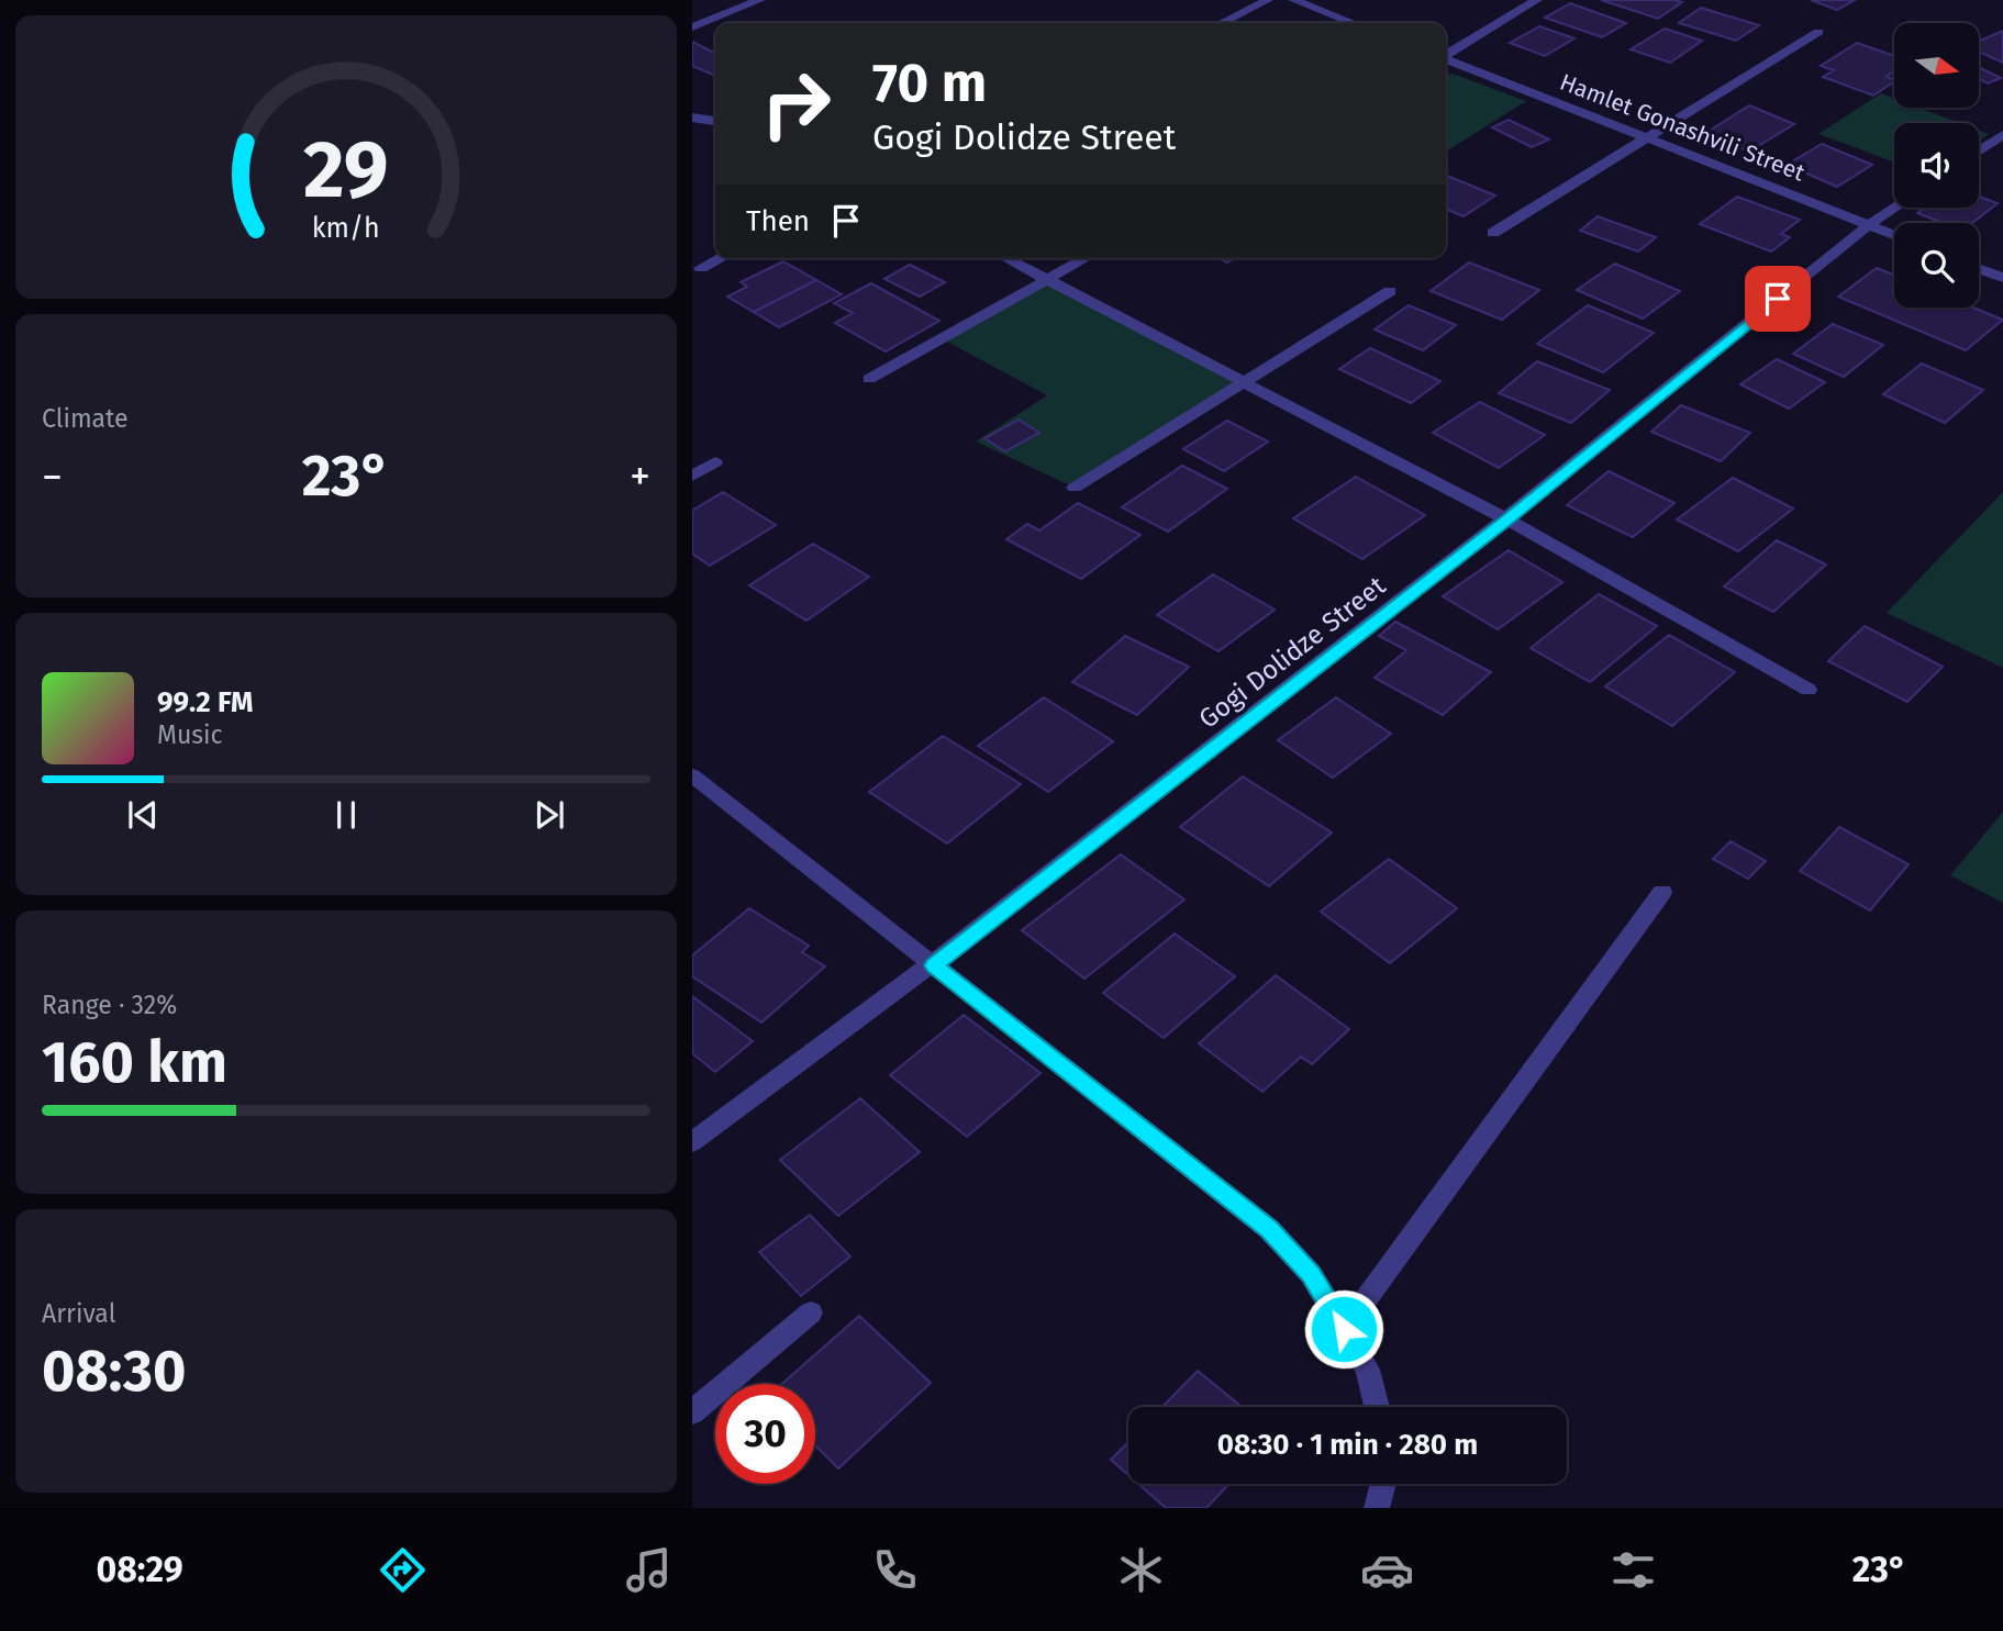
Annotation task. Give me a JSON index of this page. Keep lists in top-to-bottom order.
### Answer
{
  "streets": {
    "street": ["Hamlet Gonashvili Street", "Gogi Dolidze Street"]
  },
  "crossings": [
    ["Hamlet Gonashvili Street", "Gogi Dolidze Street"]
  ],
  "north": "right",
  "page": {
    "turn": ["70 m", "Gogi Dolidze Street"],
    "then": "Then",
    "tile": [
      "Climate",
      ["Range · 32%", "160 km"],
      ["Arrival", "08:30"]
    ],
    "heat": ["−", "23°", "+"],
    "song": ["99.2 FM", "Music"],
    "limit": "30",
    "trip": "08:30 · 1 min · 280 m",
    "tabs": ["08:29", "23°"],
    "gauge": ["29", "km/h"]
  }
}
